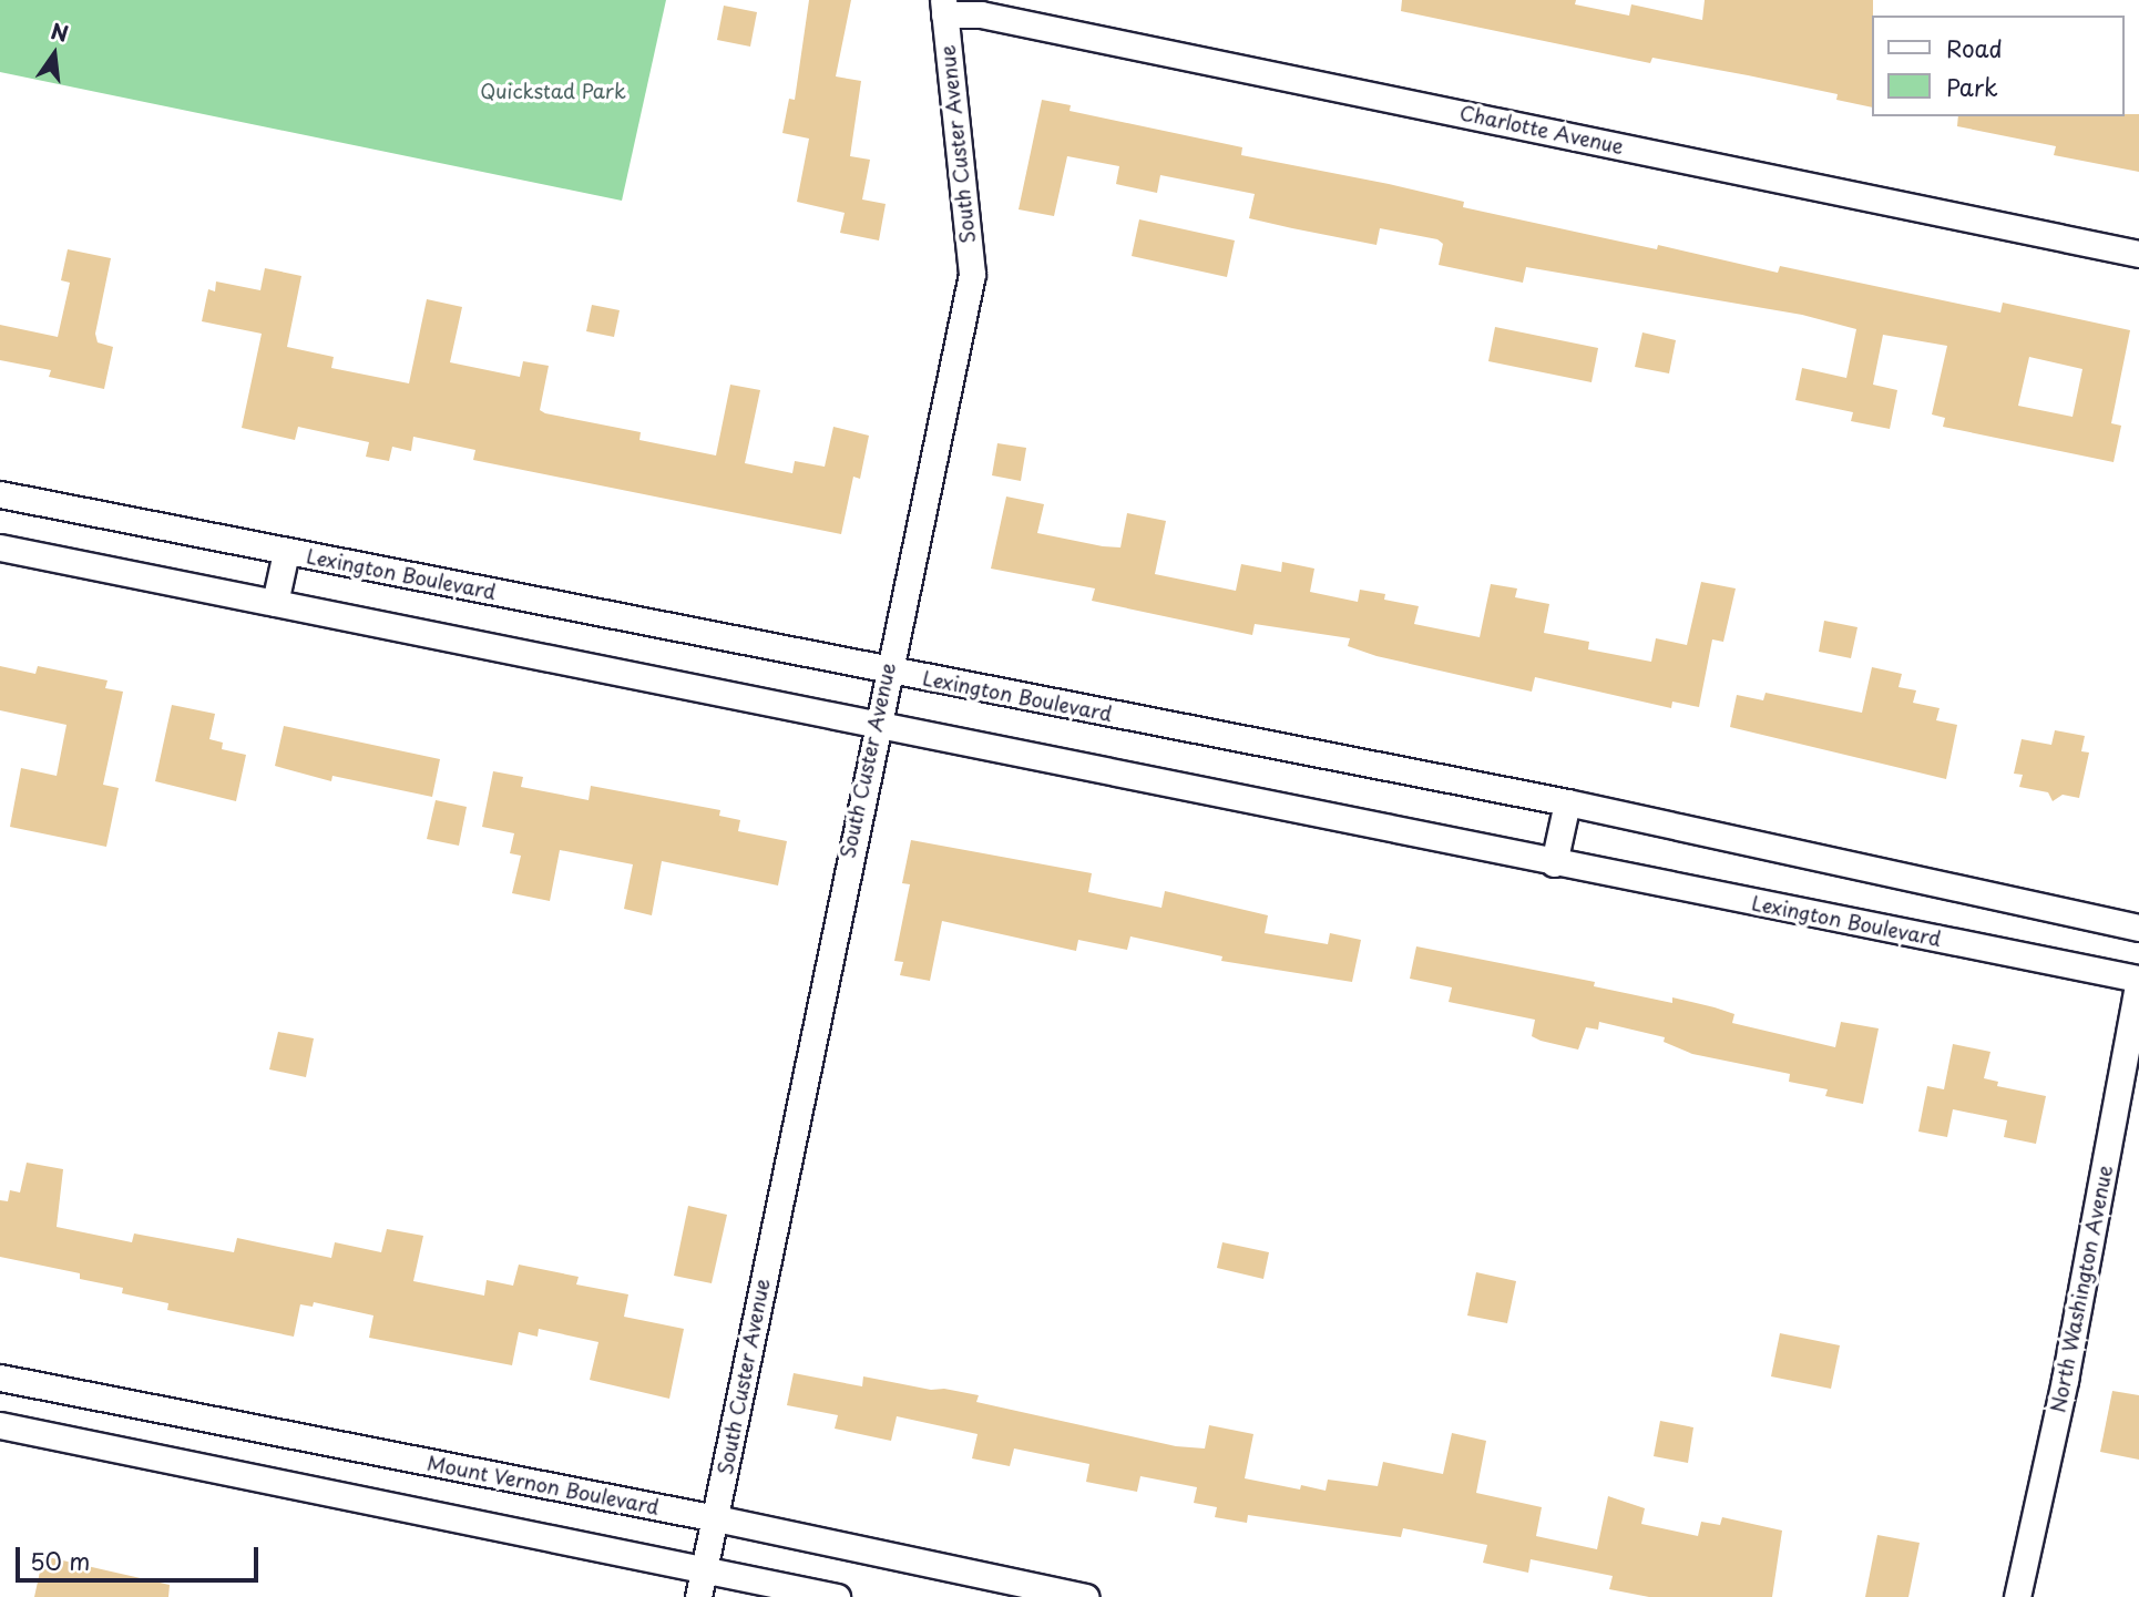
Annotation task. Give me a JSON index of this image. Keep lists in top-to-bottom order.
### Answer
{
  "streets": {
    "street": [
      "Charlotte Avenue",
      "South Custer Avenue",
      "Lexington Boulevard",
      "North Washington Avenue",
      "Mount Vernon Boulevard"
    ]
  },
  "crossings": [
    ["Charlotte Avenue", "South Custer Avenue"],
    ["South Custer Avenue", "Lexington Boulevard"],
    ["South Custer Avenue", "Mount Vernon Boulevard"],
    ["Lexington Boulevard", "North Washington Avenue"]
  ],
  "parks": ["Quickstad Park"],
  "legend": ["Road", "Park"],
  "scale_bar": "50 m",
  "north": "top"
}
